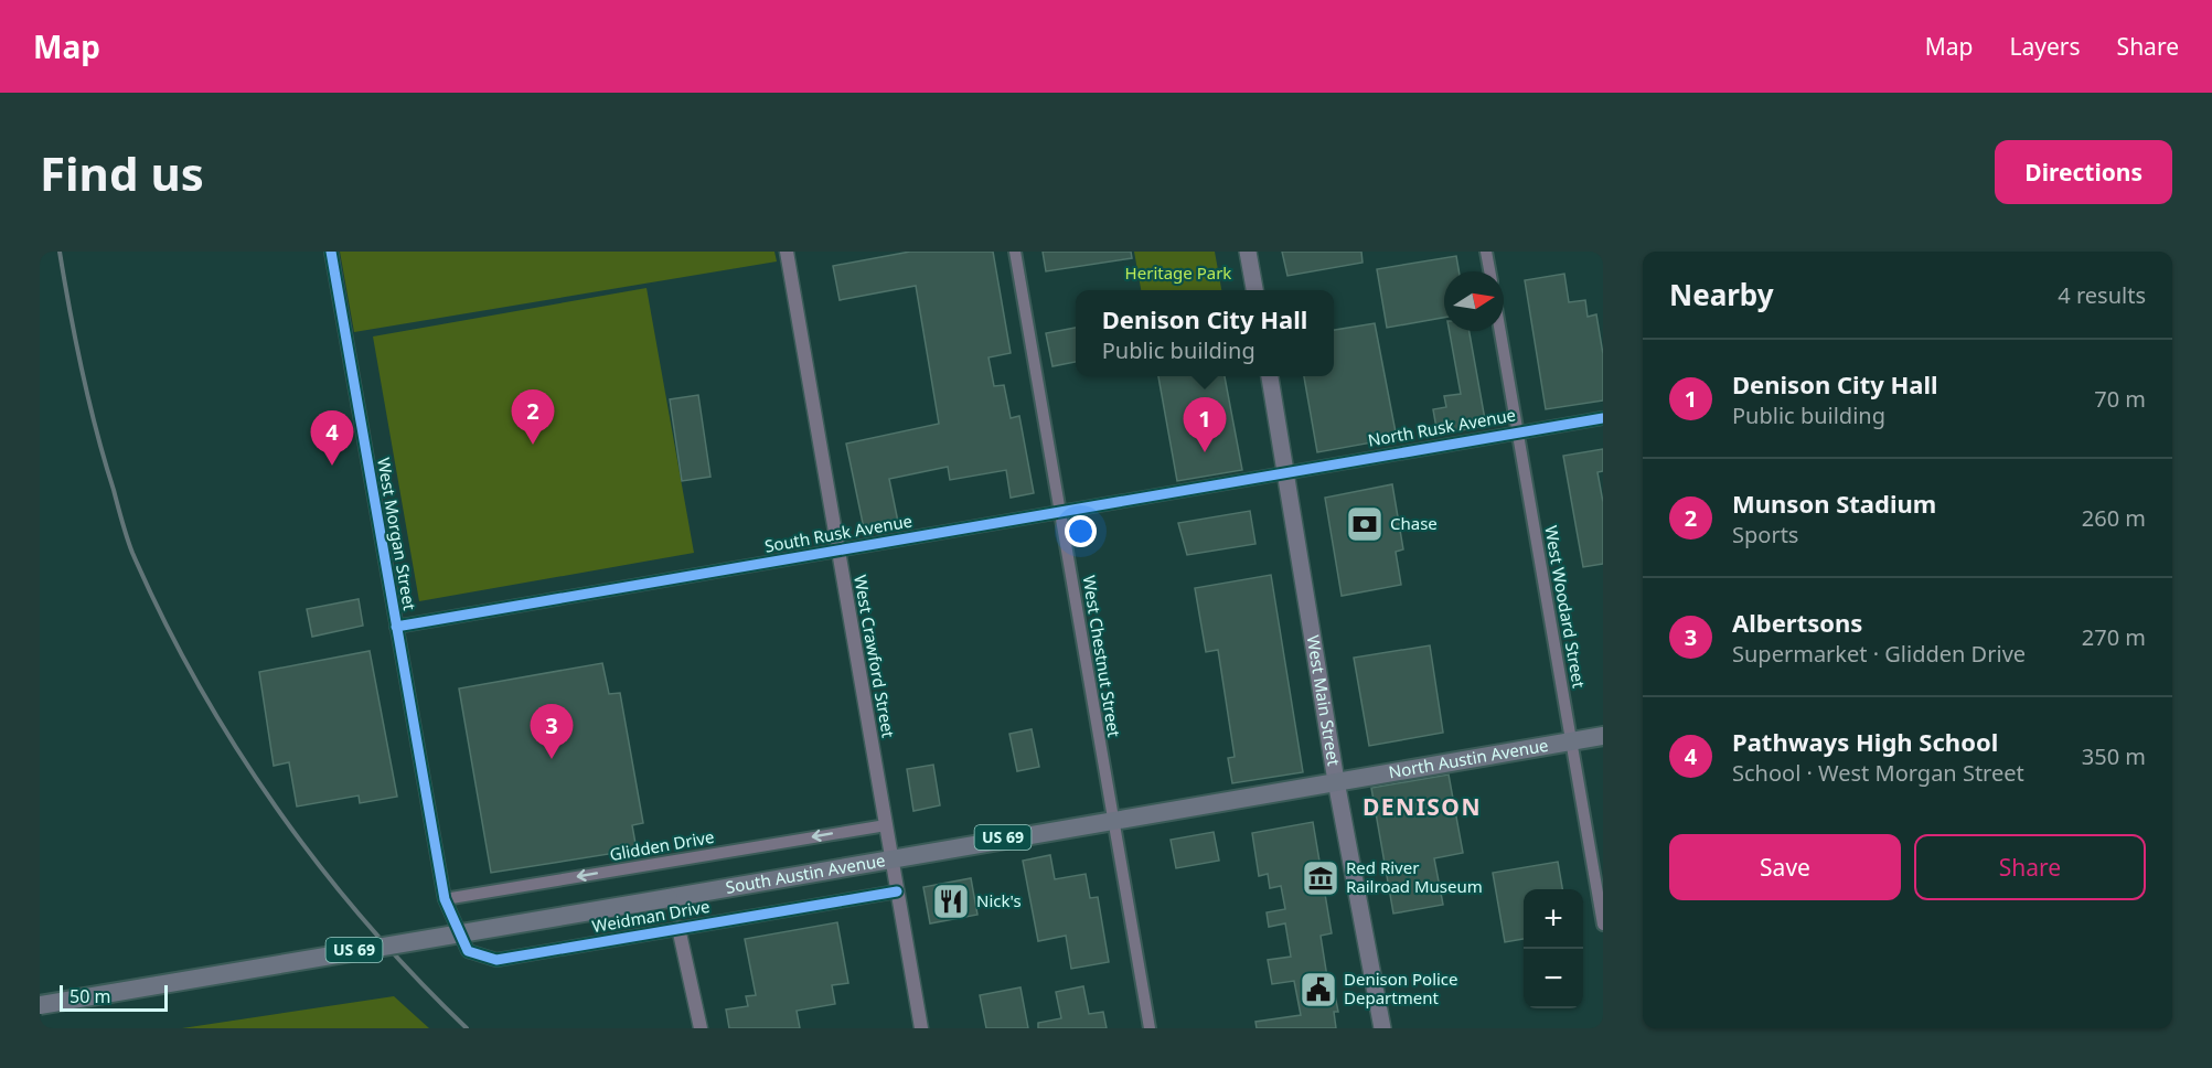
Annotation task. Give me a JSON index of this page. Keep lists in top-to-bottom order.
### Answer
{
  "streets": {
    "highway": ["North Austin Avenue", "US 69", "South Austin Avenue"],
    "main road": ["West Main Street"],
    "street": [
      "North Rusk Avenue",
      "West Morgan Street",
      "South Rusk Avenue",
      "West Woodard Street",
      "West Crawford Street",
      "West Chestnut Street",
      "Glidden Drive",
      "Weidman Drive"
    ]
  },
  "crossings": [
    ["North Rusk Avenue", "South Rusk Avenue"],
    ["North Rusk Avenue", "West Woodard Street"],
    ["North Rusk Avenue", "West Main Street"],
    ["West Morgan Street", "South Rusk Avenue"],
    ["West Morgan Street", "Glidden Drive"],
    ["West Morgan Street", "Weidman Drive"],
    ["South Rusk Avenue", "West Crawford Street"],
    ["South Rusk Avenue", "West Chestnut Street"],
    ["South Rusk Avenue", "West Main Street"],
    ["West Woodard Street", "North Austin Avenue"],
    ["West Crawford Street", "Glidden Drive"],
    ["West Crawford Street", "South Austin Avenue"],
    ["West Crawford Street", "Weidman Drive"],
    ["West Chestnut Street", "South Austin Avenue"],
    ["West Main Street", "North Austin Avenue"],
    ["West Main Street", "South Austin Avenue"],
    ["North Austin Avenue", "South Austin Avenue"],
    ["Glidden Drive", "Weidman Drive"]
  ],
  "one_way": ["Glidden Drive"],
  "districts": ["DENISON"],
  "parks": ["Heritage Park"],
  "places": {
    "bank": ["Chase"],
    "museum": ["Red River Railroad Museum"],
    "restaurant": ["Nick's"],
    "public building": ["Denison Police Department"]
  },
  "scale_bar": "50 m",
  "north": "right",
  "page": {
    "header": "Map",
    "nav": ["Map", "Layers", "Share"],
    "buttons": [
      "Directions",
      ["Save", "Share"]
    ],
    "title": "Find us",
    "heading": ["Nearby", "4 results"],
    "popup": ["Denison City Hall", "Public building"],
    "list": [
      {
        "mark": "1",
        "name": "Denison City Hall",
        "note": "Public building",
        "value": "70 m"
      },
      {
        "mark": "2",
        "name": "Munson Stadium",
        "note": "Sports",
        "value": "260 m"
      },
      {
        "mark": "3",
        "name": "Albertsons",
        "note": "Supermarket · Glidden Drive",
        "value": "270 m"
      },
      {
        "mark": "4",
        "name": "Pathways High School",
        "note": "School · West Morgan Street",
        "value": "350 m"
      }
    ],
    "pins": [
      "2",
      "1",
      "4",
      "3"
    ],
    "map_buttons": ["+", "−"],
    "scale": "50 m"
  }
}
